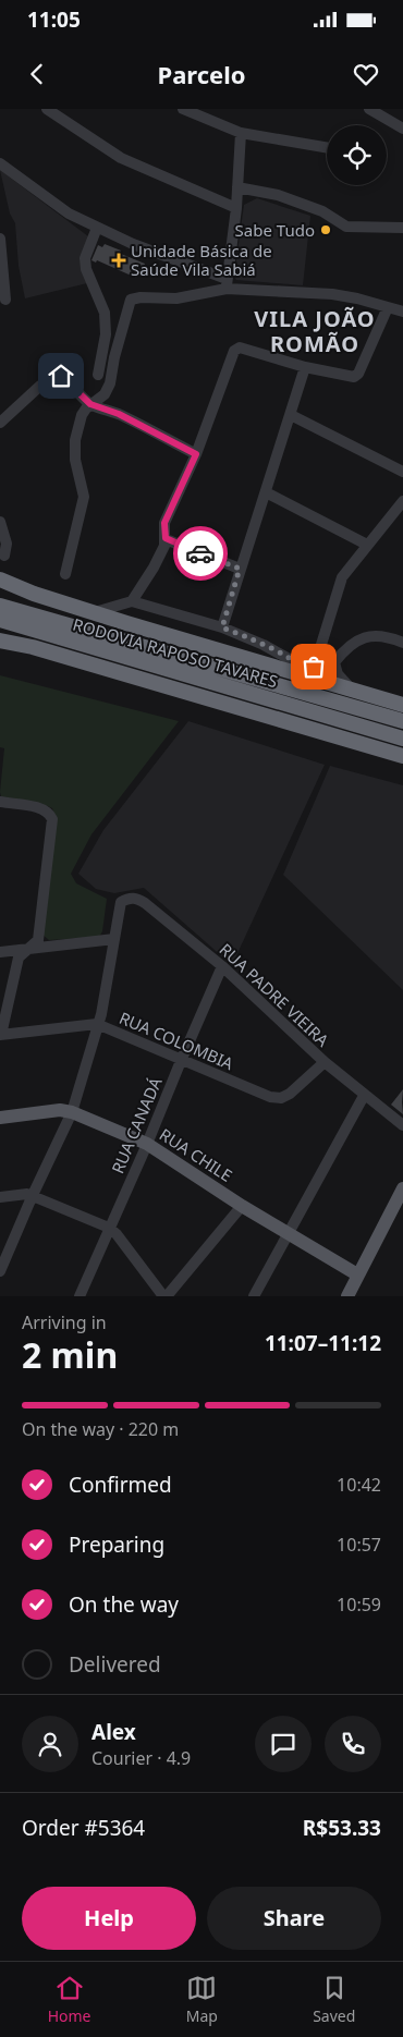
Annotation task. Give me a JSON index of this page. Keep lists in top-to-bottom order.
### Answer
{
  "streets": {
    "highway": ["RODOVIA RAPOSO TAVARES"],
    "main road": ["RUA CHILE"],
    "street": ["RUA PADRE VIEIRA", "RUA COLOMBIA", "RUA CANADÁ"]
  },
  "crossings": [
    ["RUA PADRE VIEIRA", "RUA COLOMBIA"],
    ["RUA PADRE VIEIRA", "RUA CANADÁ"],
    ["RUA COLOMBIA", "RUA CANADÁ"],
    ["RUA CANADÁ", "RUA CHILE"]
  ],
  "districts": ["VILA JOÃO ROMÃO"],
  "places": {
    "other": ["Sabe Tudo"],
    "health": ["Unidade Básica de Saúde Vila Sabiá"]
  },
  "page": {
    "status": "11:05",
    "header": "Parcelo",
    "heading": ["2 min", "Arriving in", "11:07–11:12"],
    "panel": [
      "Alex",
      "Courier · 4.9",
      "Order #5364",
      "R$53.33"
    ],
    "bar": "On the way · 220 m",
    "list": [
      ["Confirmed", "10:42"],
      ["Preparing", "10:57"],
      ["On the way", "10:59"],
      "Delivered"
    ],
    "buttons": ["Help", "Share"],
    "tabs": ["Home", "Map", "Saved"]
  }
}
